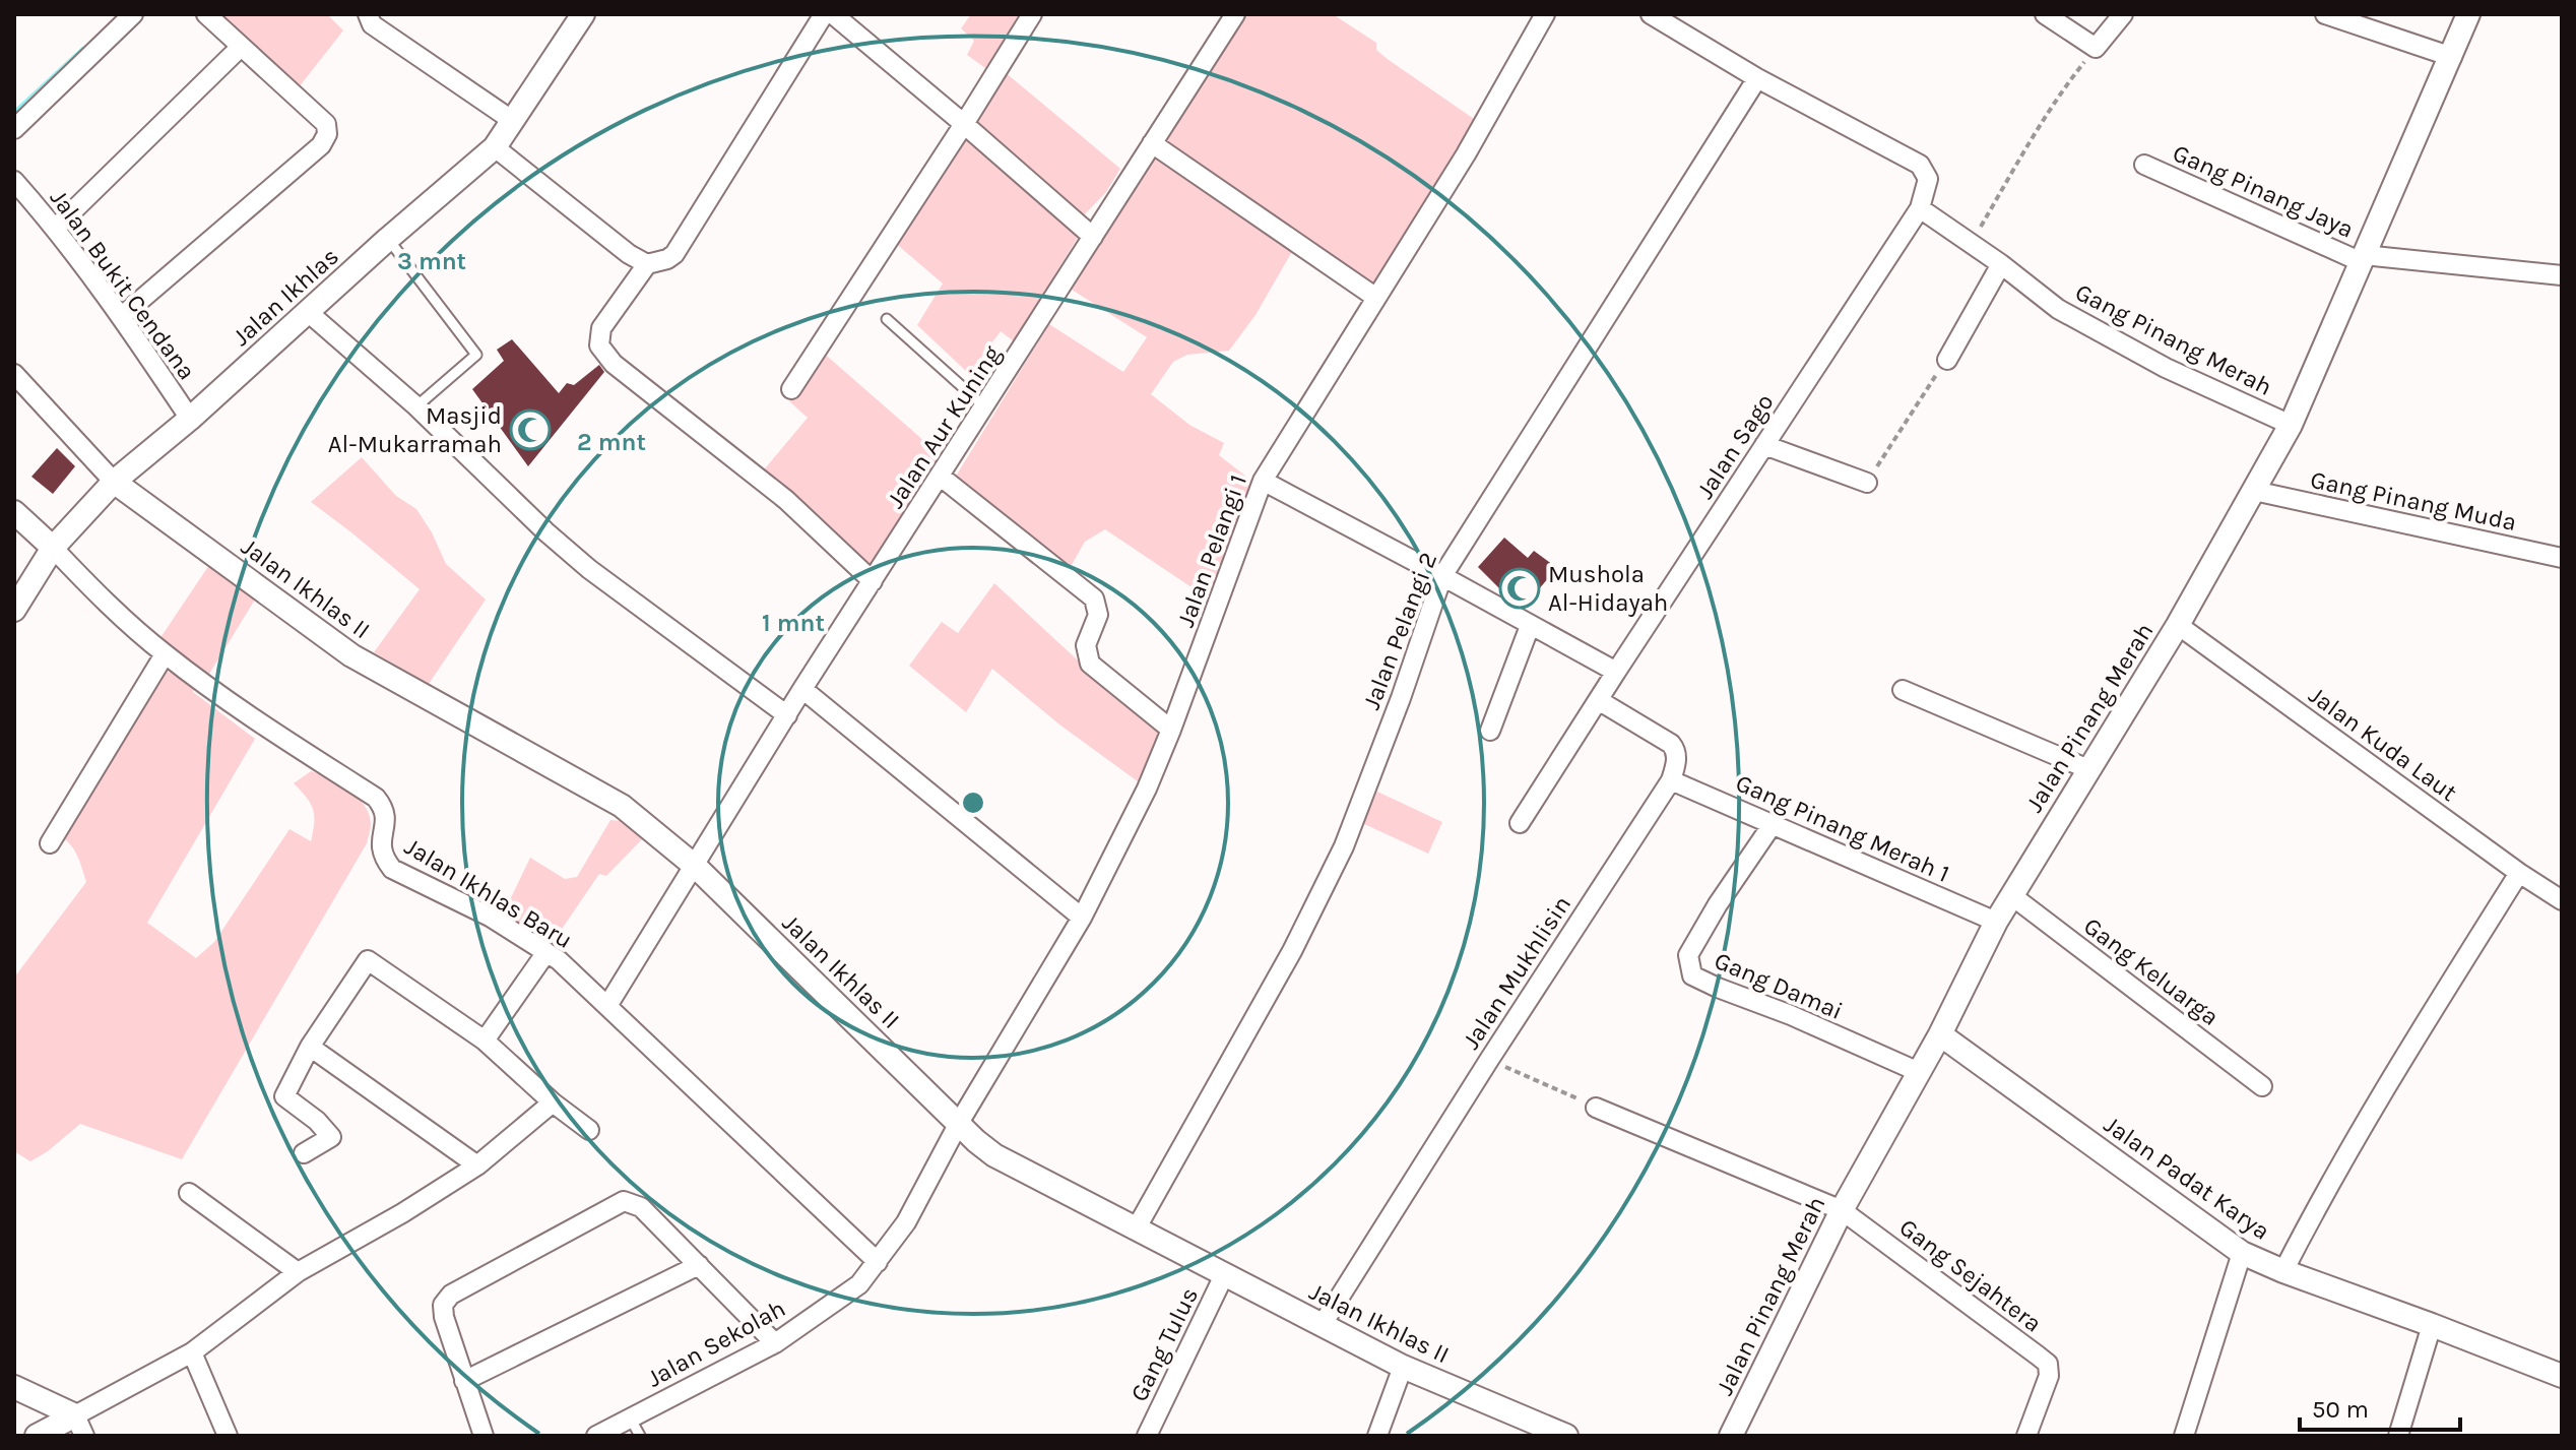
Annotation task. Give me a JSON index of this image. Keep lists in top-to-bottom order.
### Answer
{
  "streets": {
    "street": [
      "Gang Pinang Jaya",
      "Jalan Bukit Cendana",
      "Jalan Ikhlas",
      "Gang Pinang Merah",
      "Jalan Aur Kuning",
      "Jalan Sago",
      "Gang Pinang Muda",
      "Jalan Pelangi 1",
      "Jalan Ikhlas II",
      "Jalan Pelangi 2",
      "Jalan Pinang Merah",
      "Jalan Kuda Laut",
      "Gang Pinang Merah 1",
      "Jalan Ikhlas Baru",
      "Gang Keluarga",
      "Jalan Mukhlisin",
      "Gang Damai",
      "Jalan Padat Karya",
      "Gang Sejahtera",
      "Jalan Sekolah",
      "Gang Tulus"
    ]
  },
  "crossings": [
    ["Gang Pinang Jaya", "Jalan Pinang Merah"],
    ["Jalan Bukit Cendana", "Jalan Ikhlas"],
    ["Jalan Ikhlas", "Jalan Ikhlas II"],
    ["Jalan Ikhlas", "Jalan Ikhlas Baru"],
    ["Gang Pinang Merah", "Jalan Sago"],
    ["Gang Pinang Merah", "Jalan Pinang Merah"],
    ["Jalan Aur Kuning", "Jalan Ikhlas II"],
    ["Jalan Aur Kuning", "Jalan Ikhlas Baru"],
    ["Jalan Sago", "Jalan Pelangi 2"],
    ["Gang Pinang Muda", "Jalan Pinang Merah"],
    ["Jalan Pelangi 1", "Jalan Ikhlas II"],
    ["Jalan Pelangi 1", "Jalan Sekolah"],
    ["Jalan Ikhlas II", "Jalan Pelangi 2"],
    ["Jalan Ikhlas II", "Jalan Mukhlisin"],
    ["Jalan Ikhlas II", "Jalan Sekolah"],
    ["Jalan Ikhlas II", "Gang Tulus"],
    ["Jalan Pinang Merah", "Jalan Kuda Laut"],
    ["Jalan Pinang Merah", "Gang Pinang Merah 1"],
    ["Jalan Pinang Merah", "Gang Keluarga"],
    ["Jalan Pinang Merah", "Gang Damai"],
    ["Jalan Pinang Merah", "Jalan Padat Karya"],
    ["Jalan Pinang Merah", "Gang Sejahtera"],
    ["Gang Pinang Merah 1", "Jalan Mukhlisin"],
    ["Gang Pinang Merah 1", "Gang Damai"],
    ["Jalan Ikhlas Baru", "Jalan Sekolah"]
  ],
  "places": {
    "mosque": ["Masjid Al-Mukarramah", "Mushola Al-Hidayah"]
  },
  "scale_bar": "50 m",
  "rings": ["3 mnt", "2 mnt", "1 mnt"]
}
